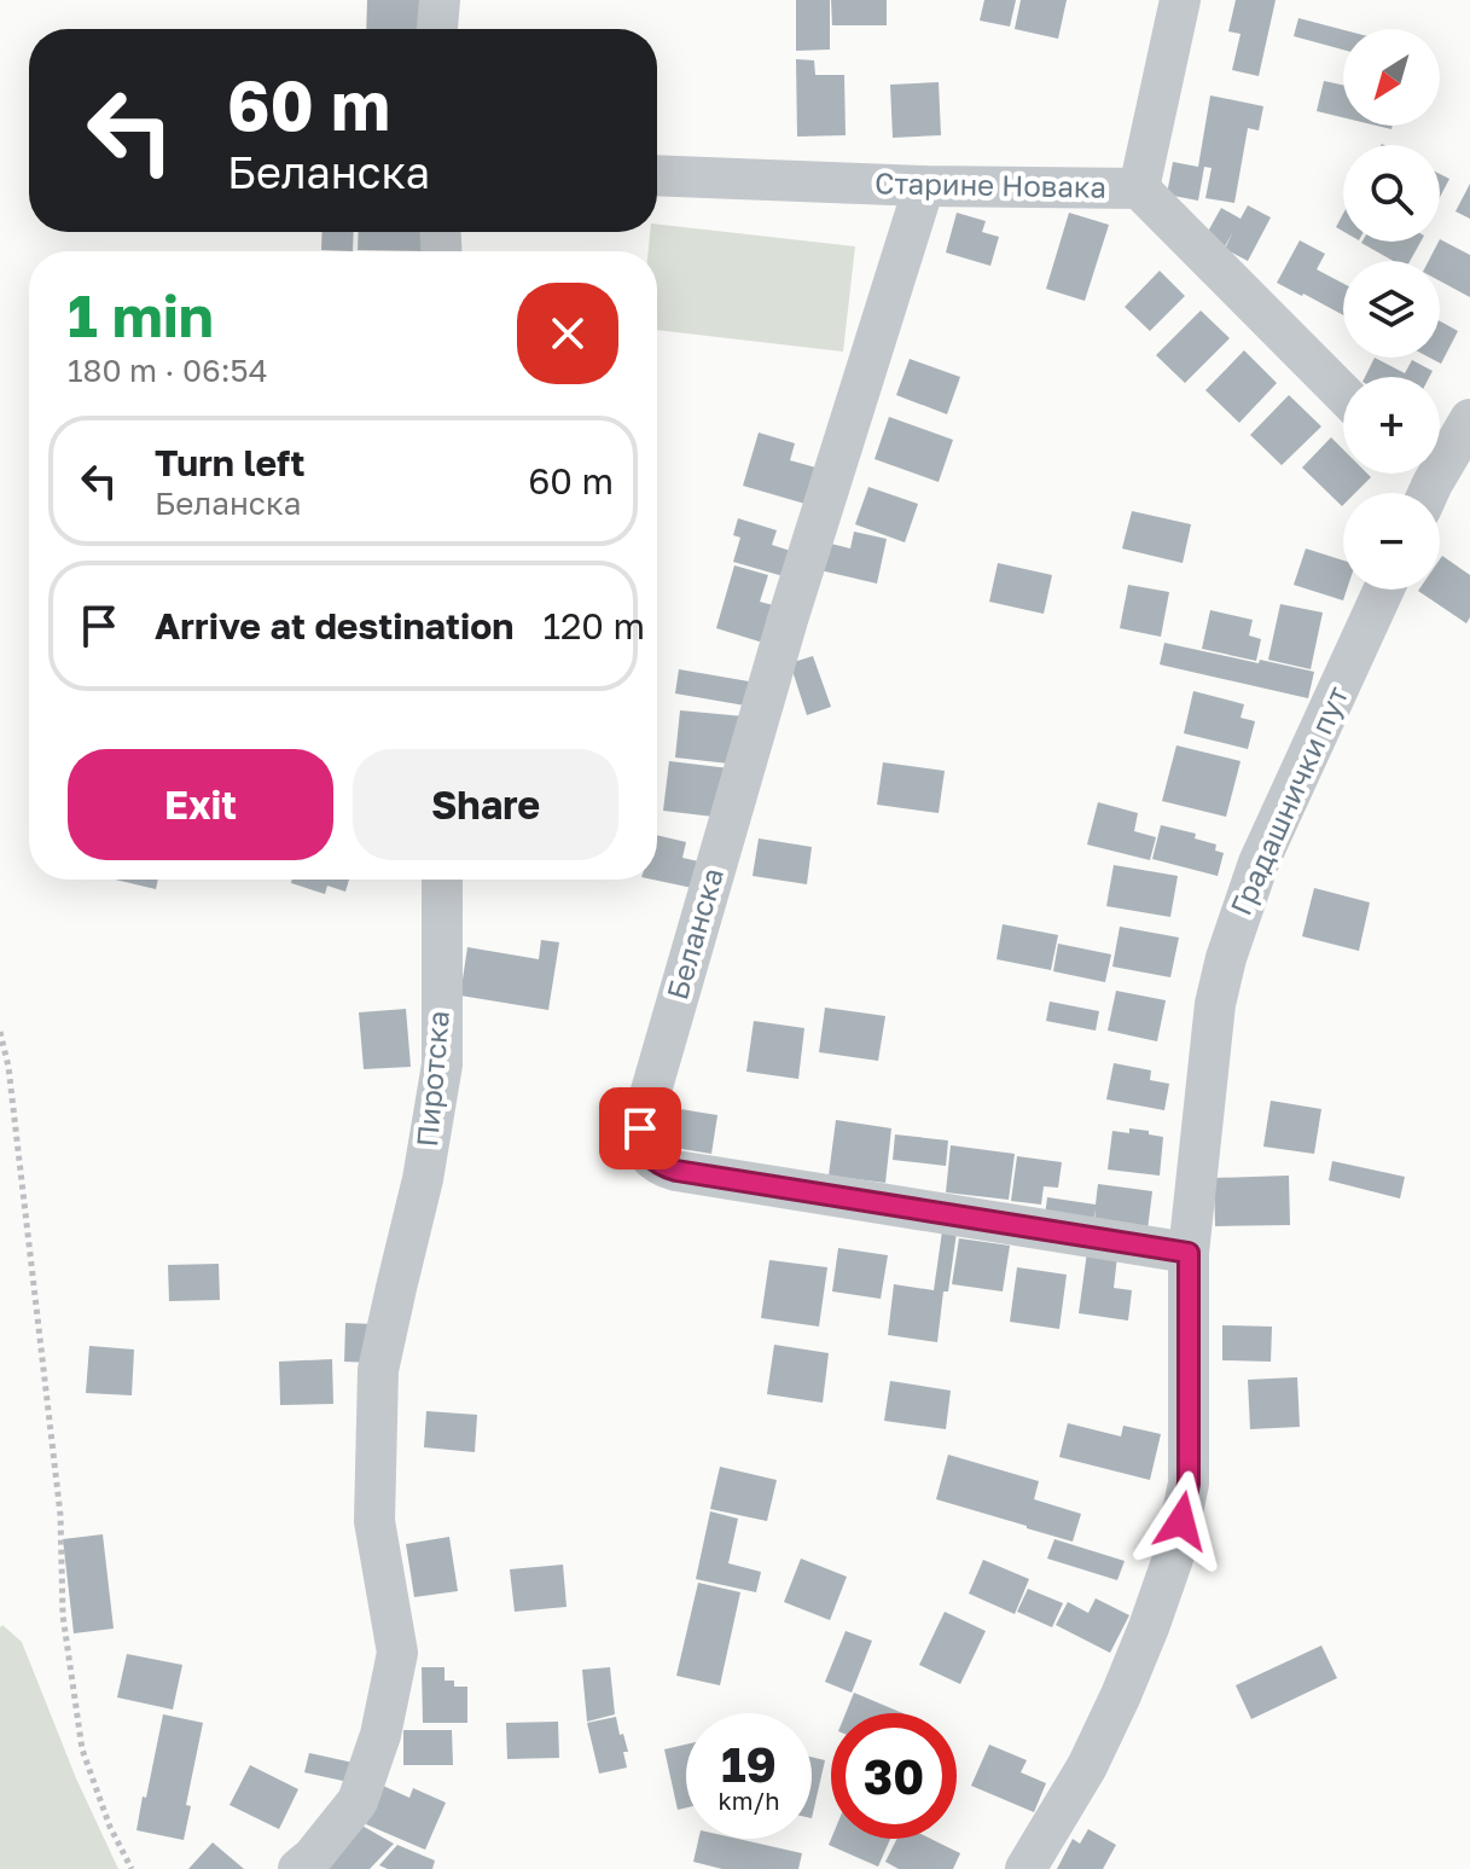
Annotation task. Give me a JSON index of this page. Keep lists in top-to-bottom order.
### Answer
{
  "streets": {
    "street": [
      "Старине Новака",
      "Градашнички пут",
      "Беланска",
      "Пиротска"
    ]
  },
  "crossings": [
    ["Старине Новака", "Беланска"],
    ["Градашнички пут", "Беланска"]
  ],
  "north": "bottom left",
  "page": {
    "map_buttons": ["+", "−"],
    "turn": ["60 m", "Беланска"],
    "heading": ["1 min", "180 m · 06:54"],
    "list": [
      {
        "name": "Turn left",
        "note": "Беланска",
        "value": "60 m"
      },
      {
        "name": "Arrive at destination",
        "value": "120 m"
      }
    ],
    "buttons": ["Exit", "Share"],
    "speed": "19 km/h",
    "limit": "30"
  }
}
